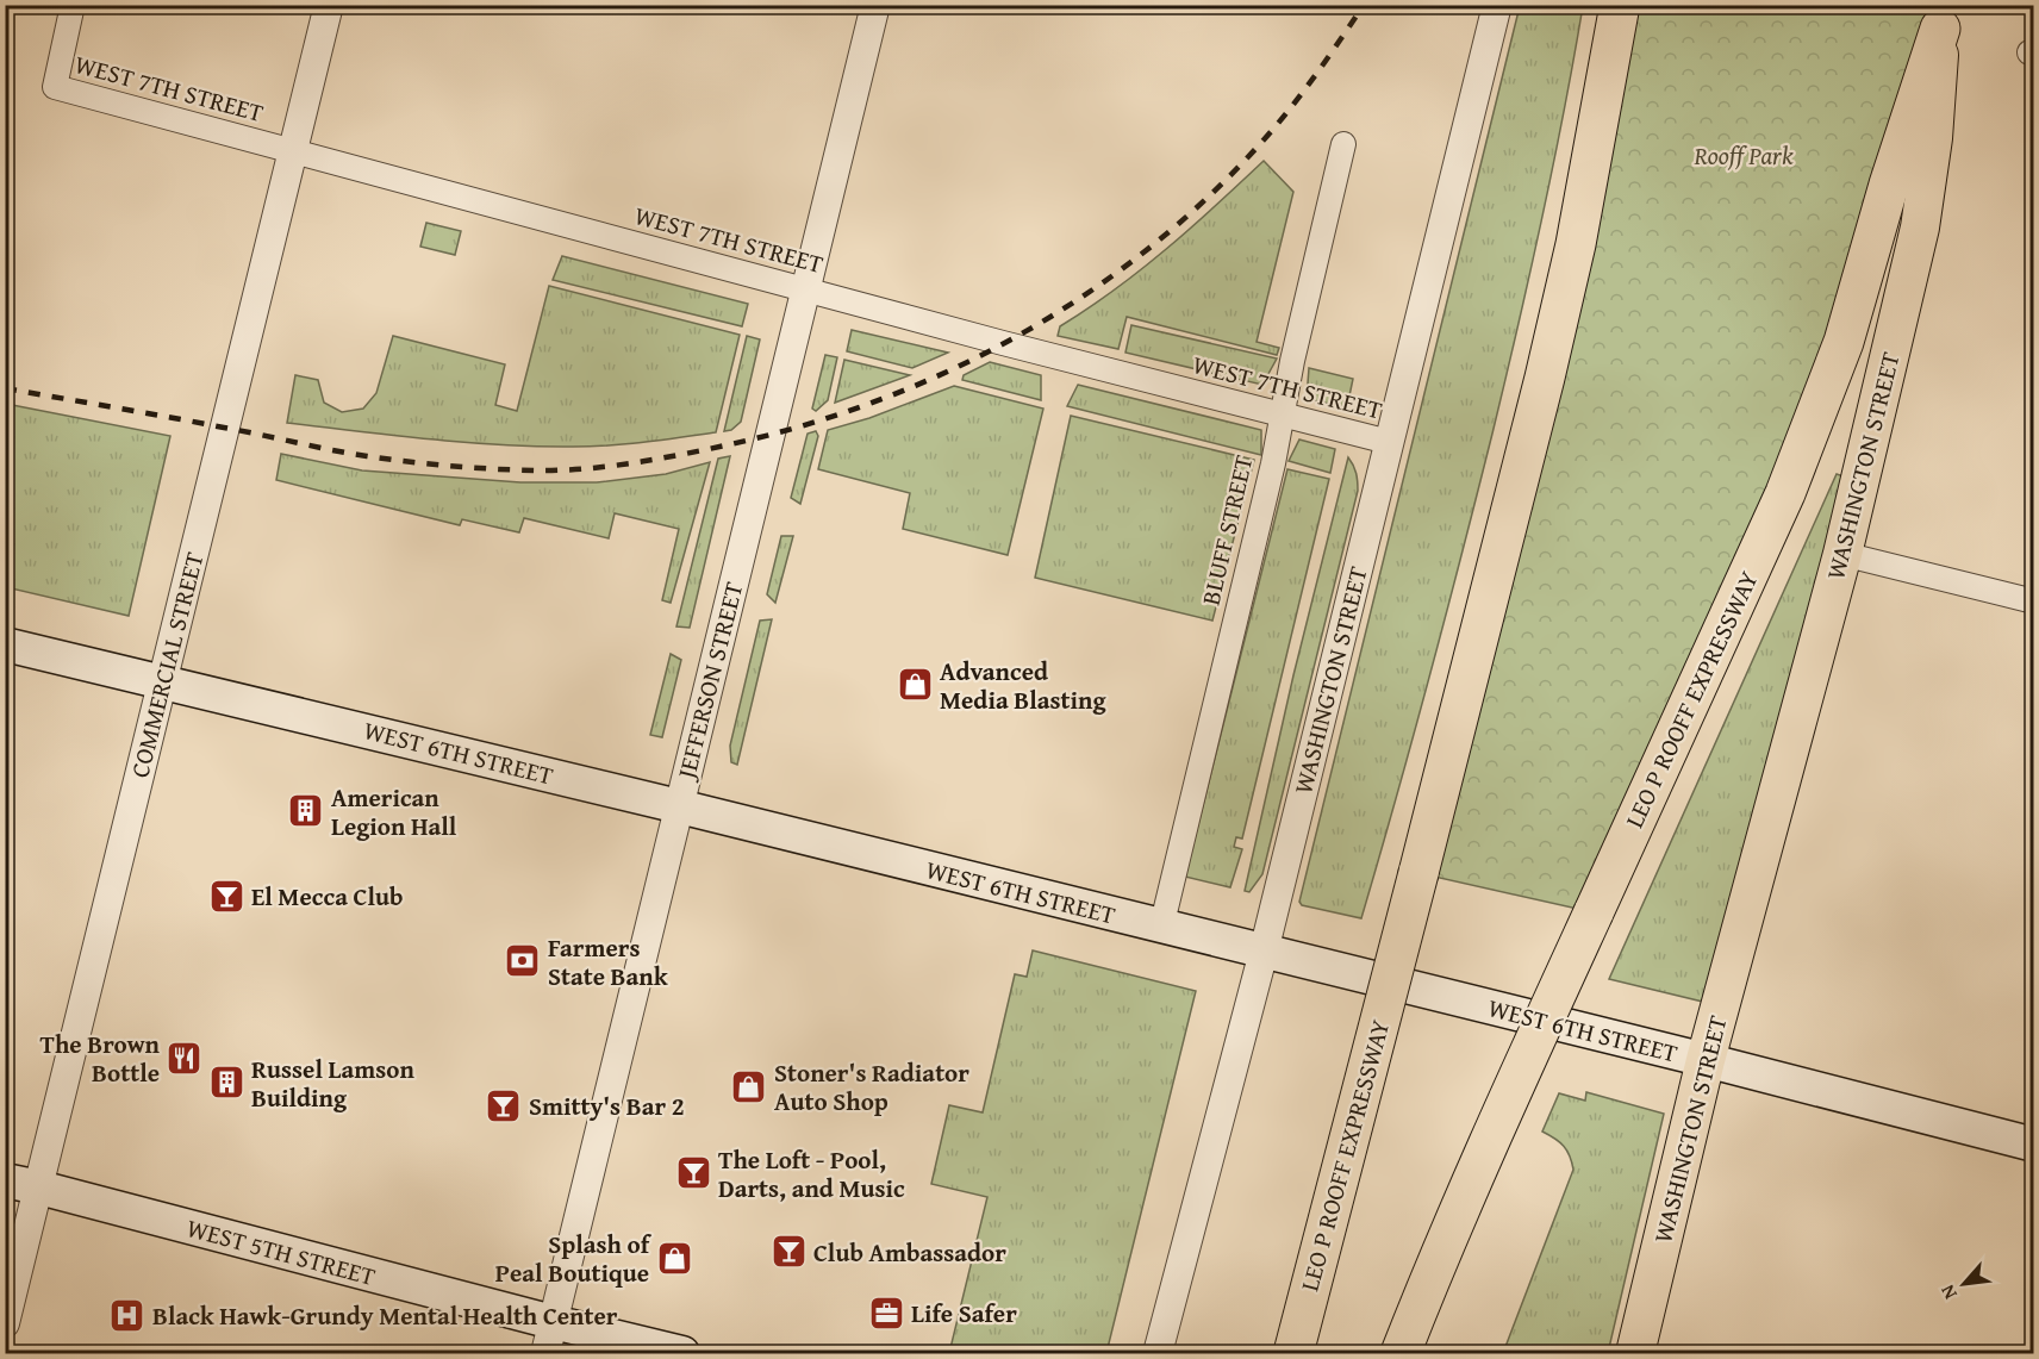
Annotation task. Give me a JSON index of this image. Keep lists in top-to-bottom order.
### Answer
{
  "streets": {
    "highway": ["LEO P ROOFF EXPRESSWAY"],
    "main road": ["WASHINGTON STREET", "WEST 6TH STREET", "WEST 5TH STREET"],
    "street": [
      "WEST 7TH STREET",
      "BLUFF STREET",
      "COMMERCIAL STREET",
      "JEFFERSON STREET"
    ]
  },
  "crossings": [
    ["WEST 7TH STREET", "WASHINGTON STREET"],
    ["WEST 7TH STREET", "BLUFF STREET"],
    ["WEST 7TH STREET", "COMMERCIAL STREET"],
    ["WEST 7TH STREET", "JEFFERSON STREET"],
    ["WASHINGTON STREET", "LEO P ROOFF EXPRESSWAY"],
    ["WASHINGTON STREET", "WEST 6TH STREET"],
    ["BLUFF STREET", "WEST 6TH STREET"],
    ["COMMERCIAL STREET", "WEST 6TH STREET"],
    ["COMMERCIAL STREET", "WEST 5TH STREET"],
    ["JEFFERSON STREET", "WEST 6TH STREET"],
    ["JEFFERSON STREET", "WEST 5TH STREET"]
  ],
  "parks": ["Rooff Park"],
  "places": {
    "shop": ["Advanced Media Blasting", "Stoner's Radiator Auto Shop", "Splash of Peal Boutique"],
    "building": ["American Legion Hall", "Russel Lamson Building"],
    "bar": [
      "El Mecca Club",
      "Smitty's Bar 2",
      "The Loft - Pool, Darts, and Music",
      "Club Ambassador"
    ],
    "bank": ["Farmers State Bank"],
    "restaurant": ["The Brown Bottle"],
    "office": ["Life Safer"],
    "hospital": ["Black Hawk-Grundy Mental Health Center"]
  },
  "north": "bottom left"
}
